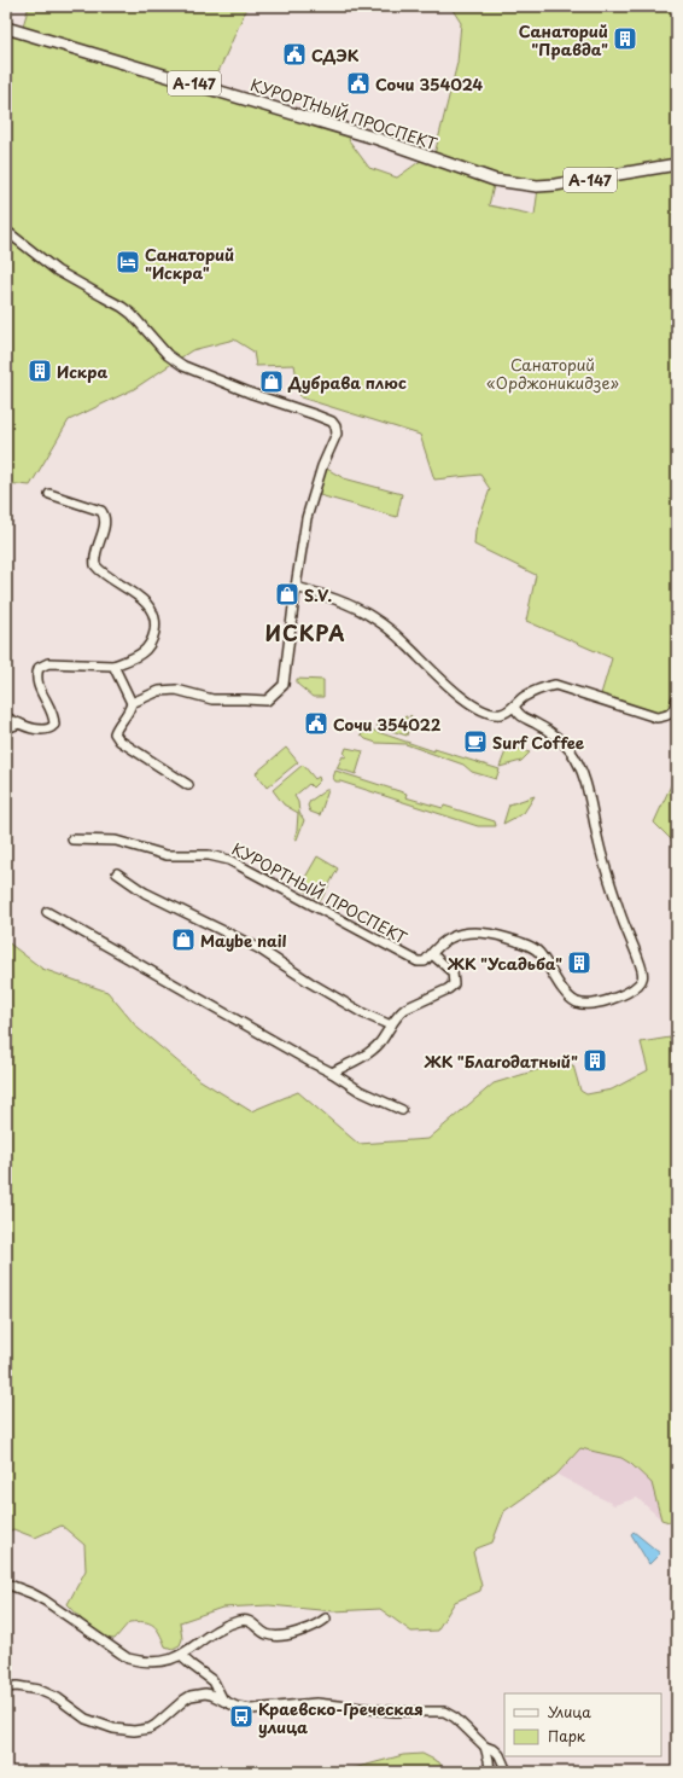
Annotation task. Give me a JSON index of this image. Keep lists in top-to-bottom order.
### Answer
{
  "streets": {
    "main road": ["А-147", "КУРОРТНЫЙ ПРОСПЕКТ"]
  },
  "districts": ["ИСКРА"],
  "parks": ["Санаторий «Орджоникидзе»"],
  "places": {
    "building": [
      "Санаторий \"Правда\"",
      "Искра",
      "ЖК \"Усадьба\"",
      "ЖК \"Благодатный\""
    ],
    "public building": ["СДЭК", "Сочи 354024", "Сочи 354022"],
    "hotel": ["Санаторий \"Искра\""],
    "shop": ["Дубрава плюс", "S.V.", "Maybe nail"],
    "cafe": ["Surf Coffee"],
    "bus stop": ["Краевско-Греческая улица"]
  },
  "legend": ["Улица", "Парк"]
}
